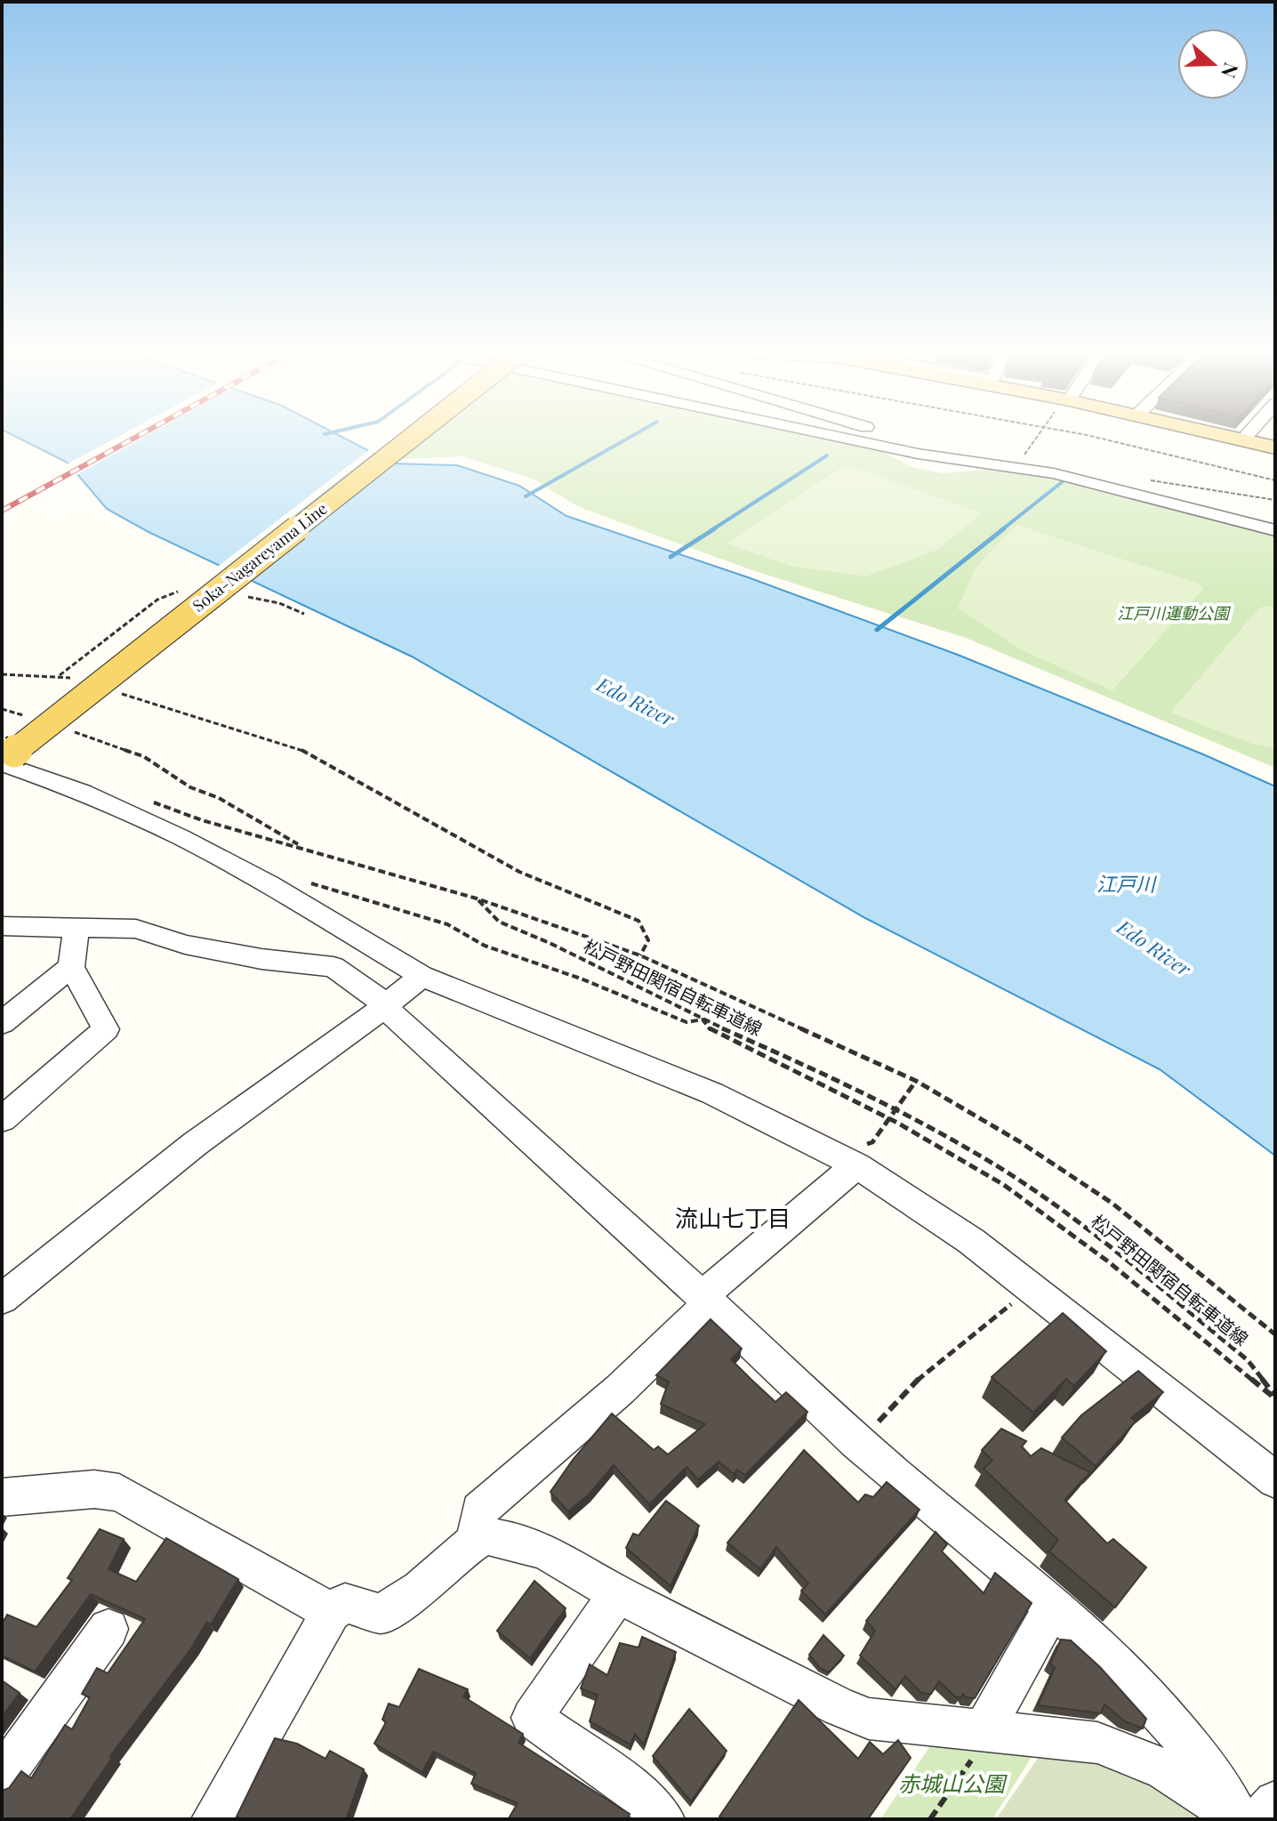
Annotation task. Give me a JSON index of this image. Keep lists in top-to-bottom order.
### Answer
{
  "streets": {
    "main road": ["Soka-Nagareyama Line"],
    "path": ["松戸野田関宿自転車道線"]
  },
  "districts": ["流山七丁目"],
  "water": ["Edo River", "江戸川"],
  "parks": ["江戸川運動公園", "赤城山公園"],
  "north": "right"
}
